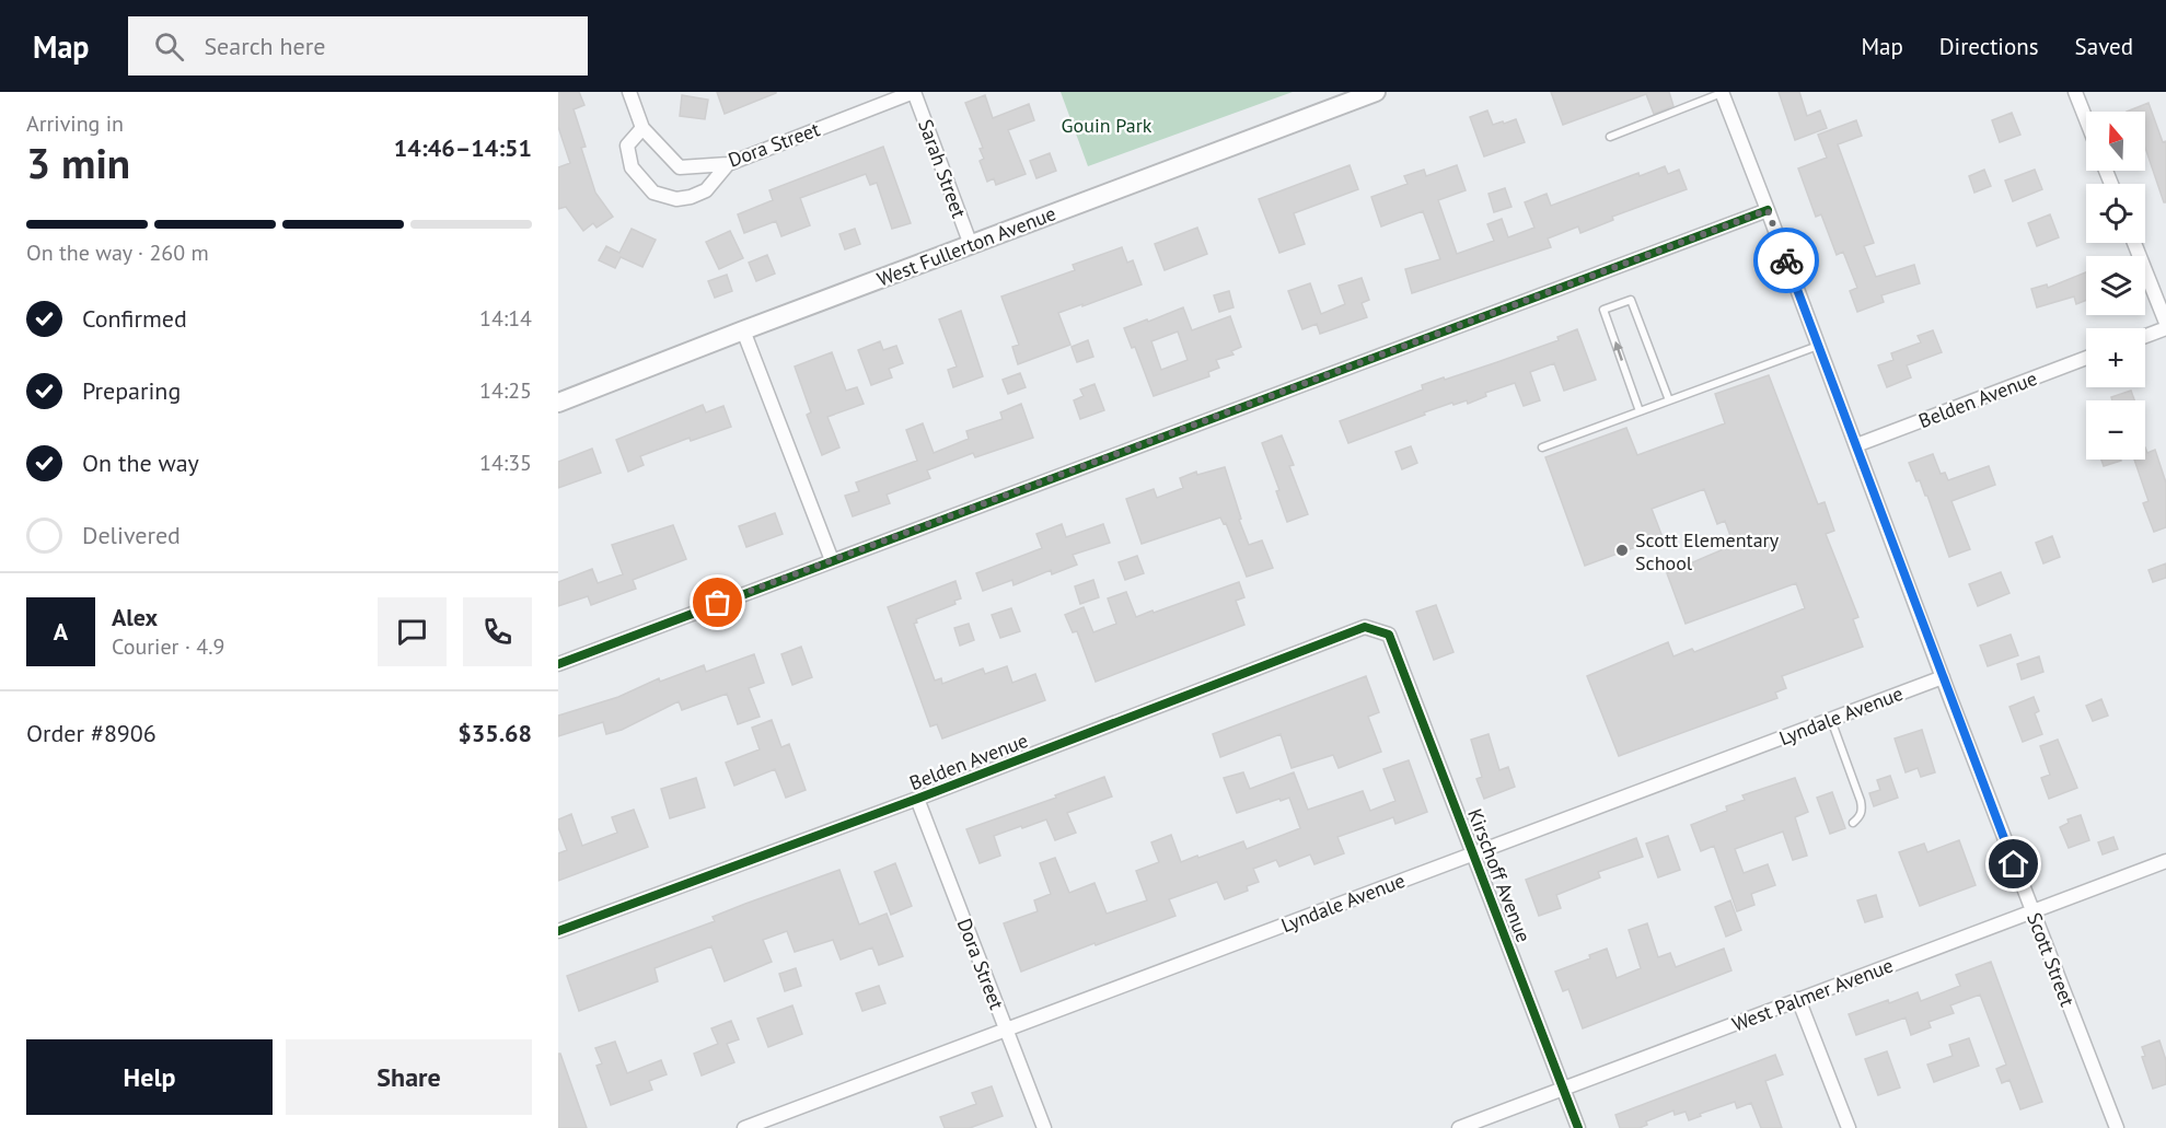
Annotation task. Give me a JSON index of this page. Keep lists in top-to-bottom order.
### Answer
{
  "streets": {
    "street": [
      "Dora Street",
      "Sarah Street",
      "West Fullerton Avenue",
      "Belden Avenue",
      "Lyndale Avenue",
      "Kirschoff Avenue",
      "Scott Street",
      "West Palmer Avenue"
    ]
  },
  "crossings": [
    ["Dora Street", "Sarah Street"],
    ["Dora Street", "Belden Avenue"],
    ["Dora Street", "Lyndale Avenue"],
    ["Sarah Street", "West Fullerton Avenue"],
    ["Belden Avenue", "Kirschoff Avenue"],
    ["Belden Avenue", "Scott Street"],
    ["Lyndale Avenue", "Kirschoff Avenue"],
    ["Lyndale Avenue", "Scott Street"],
    ["Kirschoff Avenue", "West Palmer Avenue"],
    ["Scott Street", "West Palmer Avenue"]
  ],
  "parks": ["Gouin Park"],
  "places": ["Scott Elementary School"],
  "north": "top",
  "page": {
    "header": "Map",
    "search": "Search here",
    "nav": ["Map", "Directions", "Saved"],
    "heading": ["3 min", "Arriving in", "14:46–14:51"],
    "panel": [
      "Alex",
      "Courier · 4.9",
      "Order #8906",
      "$35.68"
    ],
    "map_buttons": ["+", "−"],
    "bar": "On the way · 260 m",
    "list": [
      ["Confirmed", "14:14"],
      ["Preparing", "14:25"],
      ["On the way", "14:35"],
      "Delivered"
    ],
    "round": "A",
    "buttons": ["Help", "Share"]
  }
}
